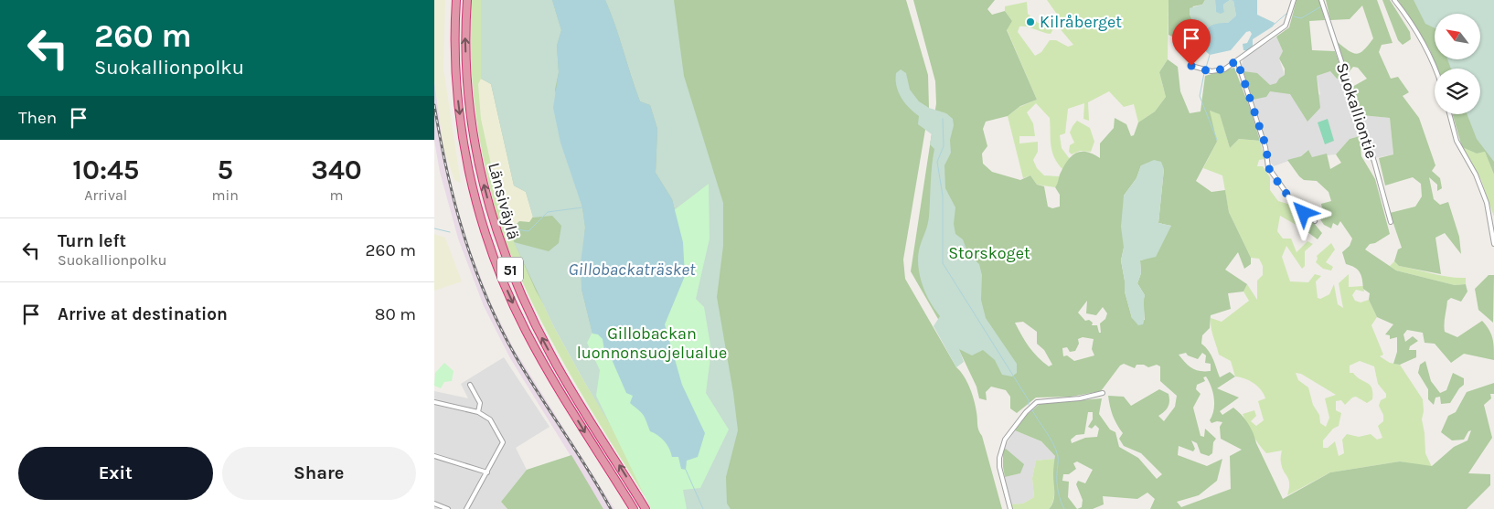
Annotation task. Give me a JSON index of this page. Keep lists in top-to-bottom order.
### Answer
{
  "streets": {
    "highway": ["Länsiväylä", "51"],
    "street": ["Suokalliontie"]
  },
  "water": ["Gillobackaträsket"],
  "parks": ["Storskoget", "Gillobackan luonnonsuojelualue"],
  "places": ["Kilråberget"],
  "north": "top left",
  "page": {
    "turn": ["260 m", "Suokallionpolku"],
    "then": "Then",
    "eta": [
      "10:45",
      "Arrival",
      "5",
      "min",
      "340",
      "m"
    ],
    "list": [
      {
        "name": "Turn left",
        "note": "Suokallionpolku",
        "value": "260 m"
      },
      {
        "name": "Arrive at destination",
        "value": "80 m"
      }
    ],
    "buttons": ["Exit", "Share"]
  }
}
